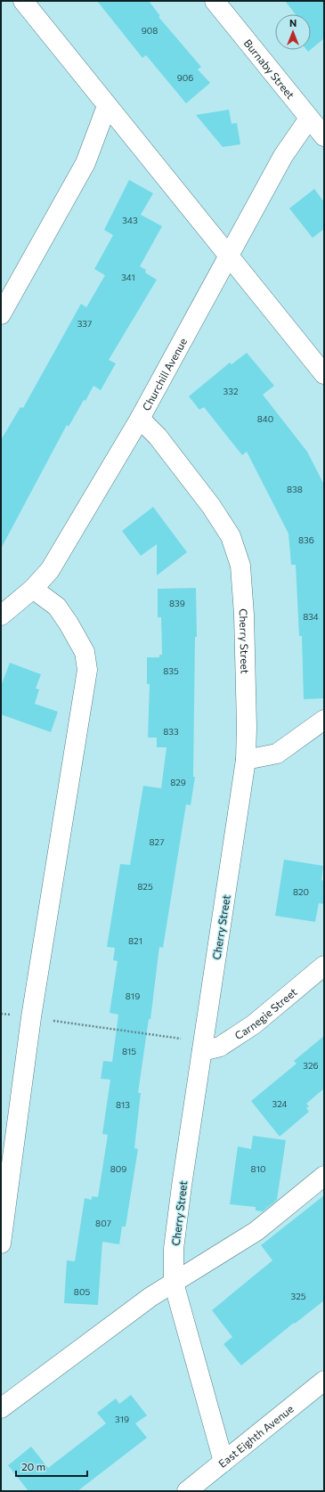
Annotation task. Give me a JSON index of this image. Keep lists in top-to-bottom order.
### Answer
{
  "streets": {
    "street": [
      "Burnaby Street",
      "Churchill Avenue",
      "Cherry Street",
      "Carnegie Street",
      "East Eighth Avenue"
    ]
  },
  "crossings": [
    ["Burnaby Street", "Churchill Avenue"],
    ["Churchill Avenue", "Cherry Street"],
    ["Cherry Street", "Carnegie Street"],
    ["Cherry Street", "East Eighth Avenue"]
  ],
  "house_numbers": [
    "908",
    "906",
    "343",
    "341",
    "337",
    "332",
    "840",
    "838",
    "836",
    "839",
    "834",
    "835",
    "833",
    "829",
    "827",
    "825",
    "820",
    "821",
    "819",
    "815",
    "326",
    "324",
    "813",
    "809",
    "810",
    "807",
    "805",
    "325",
    "319"
  ],
  "scale_bar": "20 m",
  "north": "top"
}
